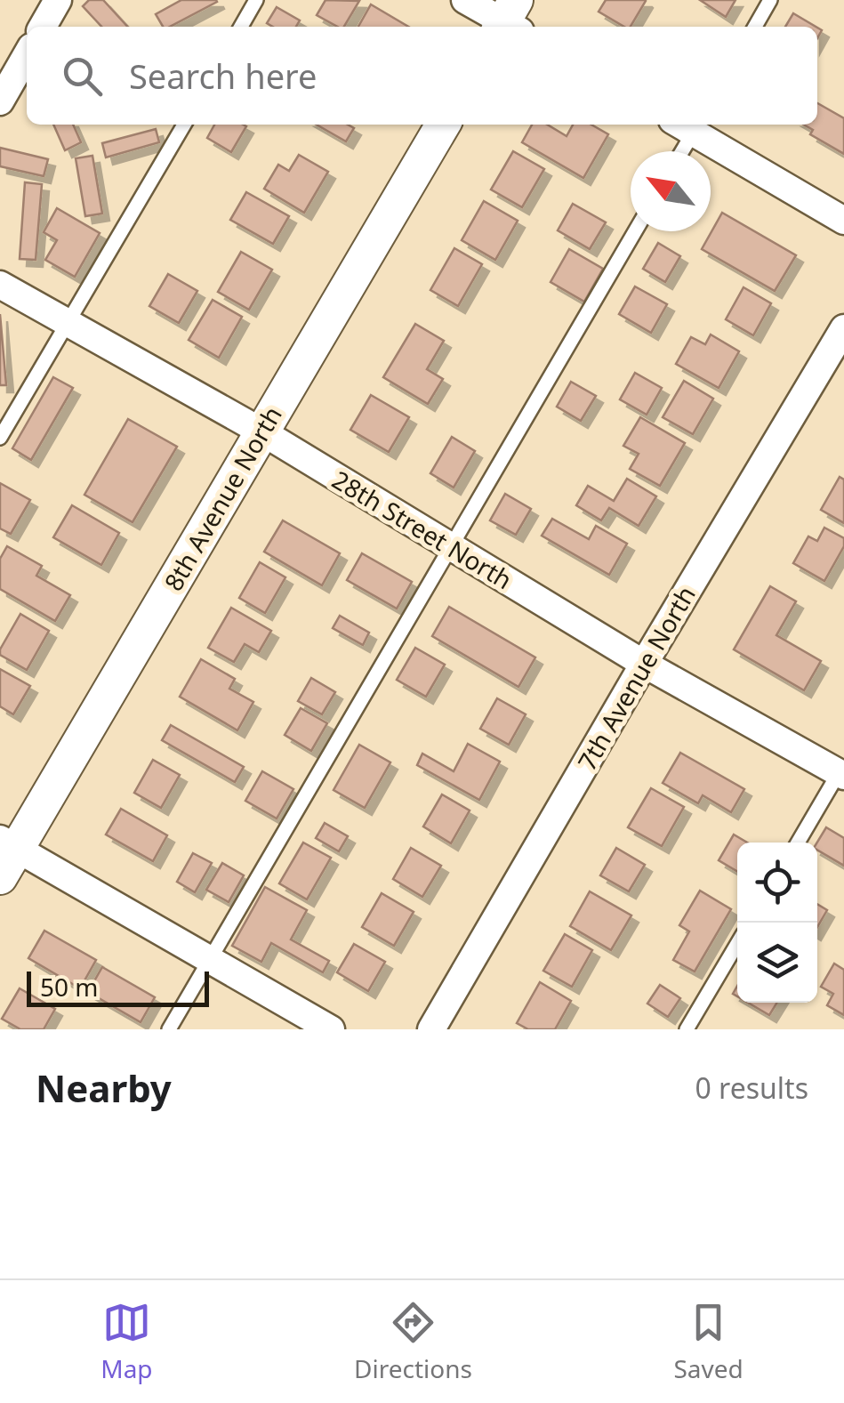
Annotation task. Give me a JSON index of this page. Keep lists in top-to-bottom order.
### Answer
{
  "streets": {
    "street": ["8th Avenue North", "28th Street North", "7th Avenue North"]
  },
  "crossings": [
    ["8th Avenue North", "28th Street North"],
    ["28th Street North", "7th Avenue North"]
  ],
  "scale_bar": "50 m",
  "north": "top left",
  "page": {
    "search": "Search here",
    "scale": "50 m",
    "heading": ["Nearby", "0 results"],
    "nav": ["Map", "Directions", "Saved"]
  }
}
